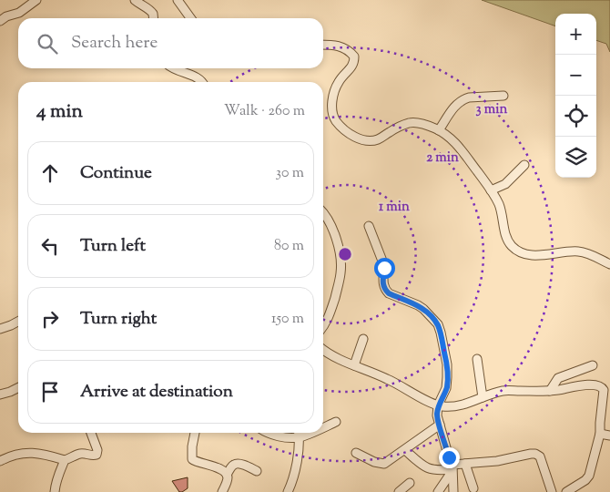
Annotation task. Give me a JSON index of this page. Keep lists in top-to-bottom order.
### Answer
{
  "page": {
    "map_buttons": ["+", "−"],
    "search": "Search here",
    "heading": ["4 min", "Walk · 260 m"],
    "list": [
      ["Continue", "30 m"],
      ["Turn left", "80 m"],
      ["Turn right", "150 m"],
      "Arrive at destination"
    ]
  },
  "rings": ["3 min", "2 min", "1 min"]
}
